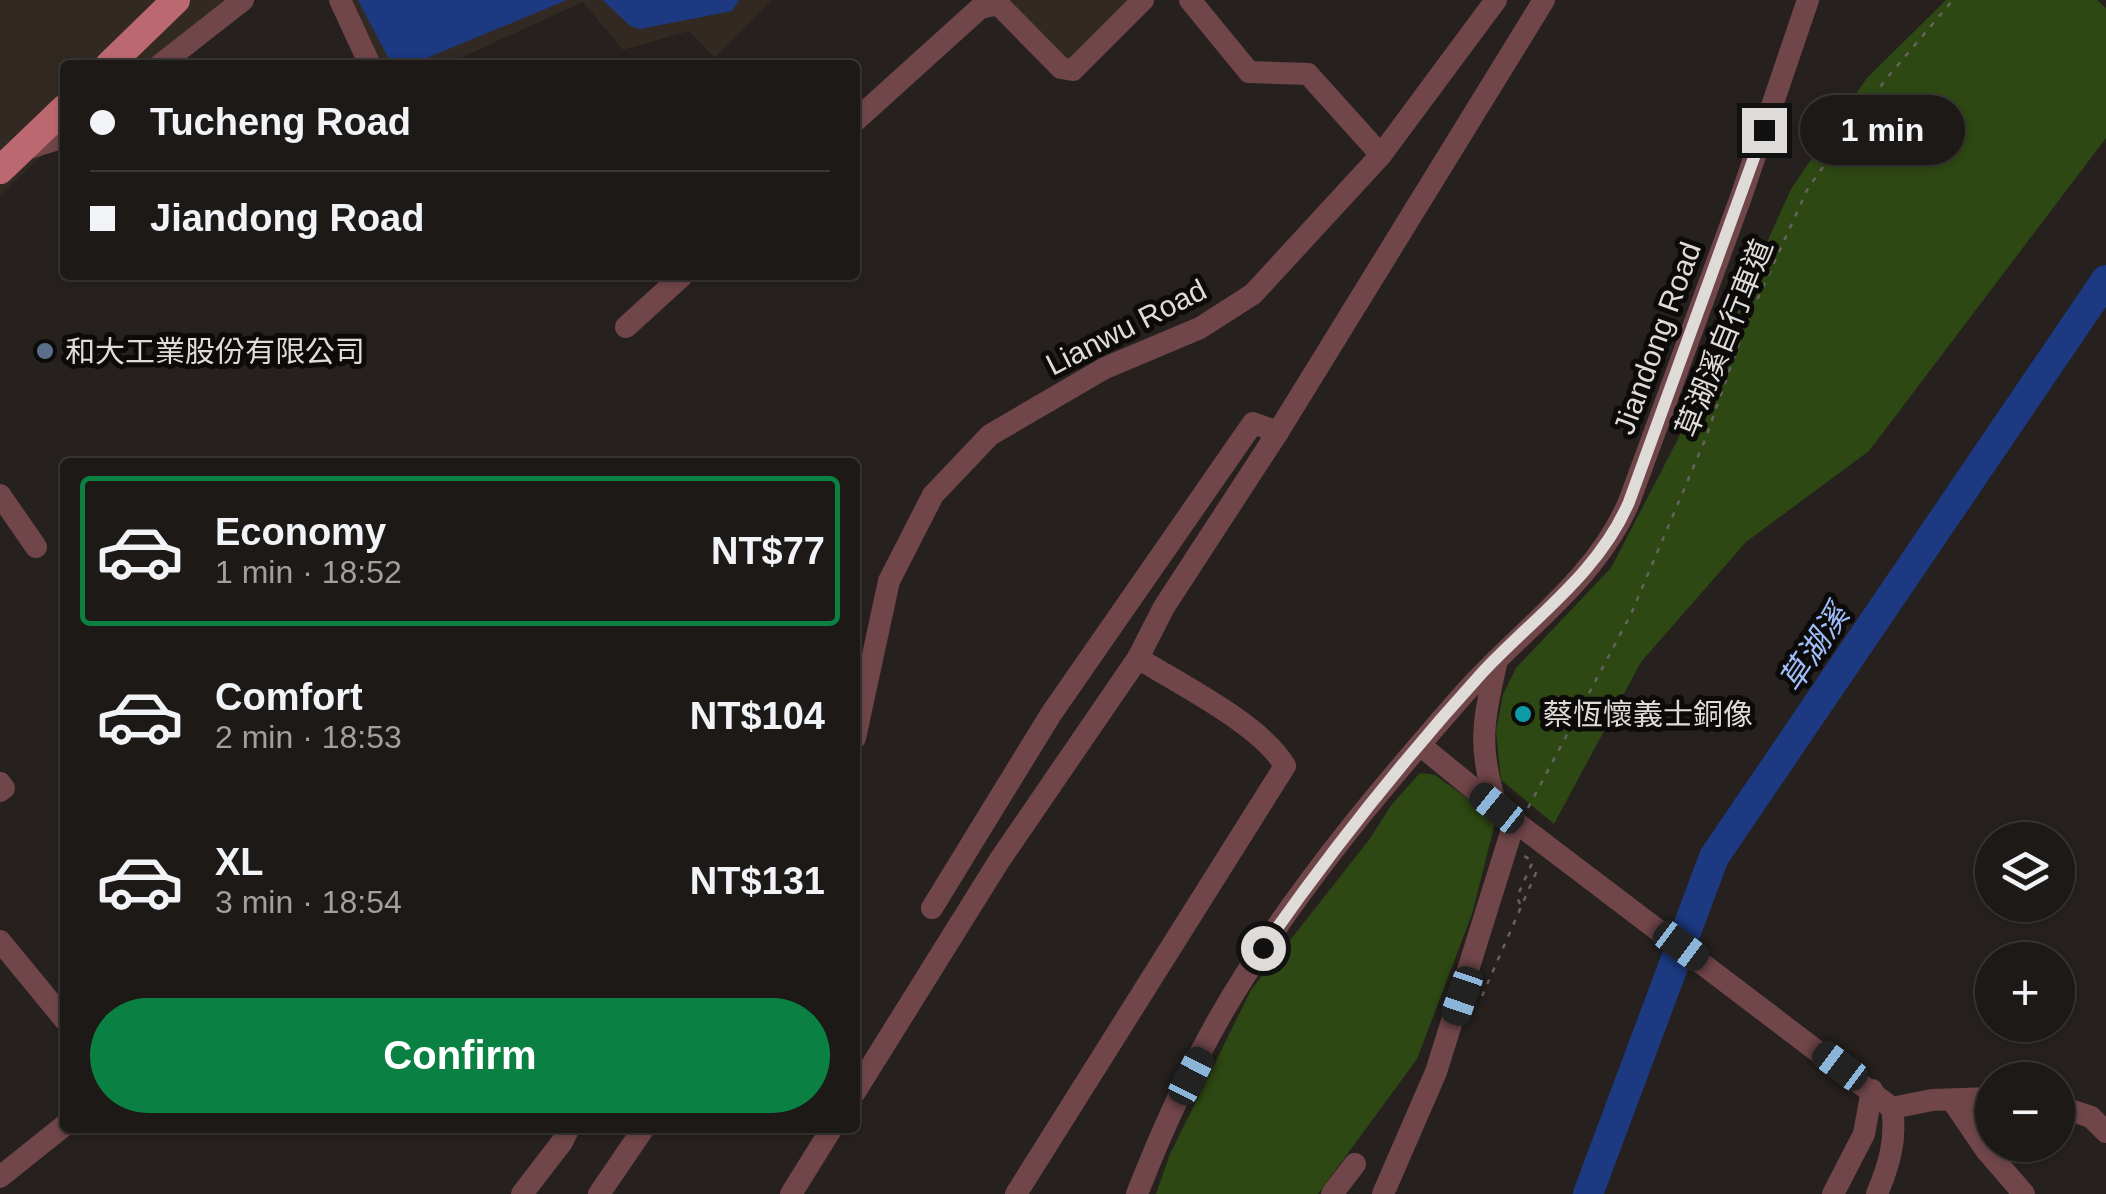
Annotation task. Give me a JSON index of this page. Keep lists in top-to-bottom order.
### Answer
{
  "streets": {
    "street": ["Lianwu Road", "Jiandong Road"],
    "path": ["草湖溪自行車道"]
  },
  "water": ["草湖溪"],
  "places": ["和大工業股份有限公司", "蔡恆懷義士銅像"],
  "page": {
    "banner": ["Tucheng Road", "Jiandong Road"],
    "bubble": "1 min",
    "list": [
      {
        "name": "Economy",
        "note": "1 min · 18:52",
        "value": "NT$77"
      },
      {
        "name": "Comfort",
        "note": "2 min · 18:53",
        "value": "NT$104"
      },
      {
        "name": "XL",
        "note": "3 min · 18:54",
        "value": "NT$131"
      }
    ],
    "map_buttons": ["+", "−"],
    "buttons": "Confirm"
  }
}
